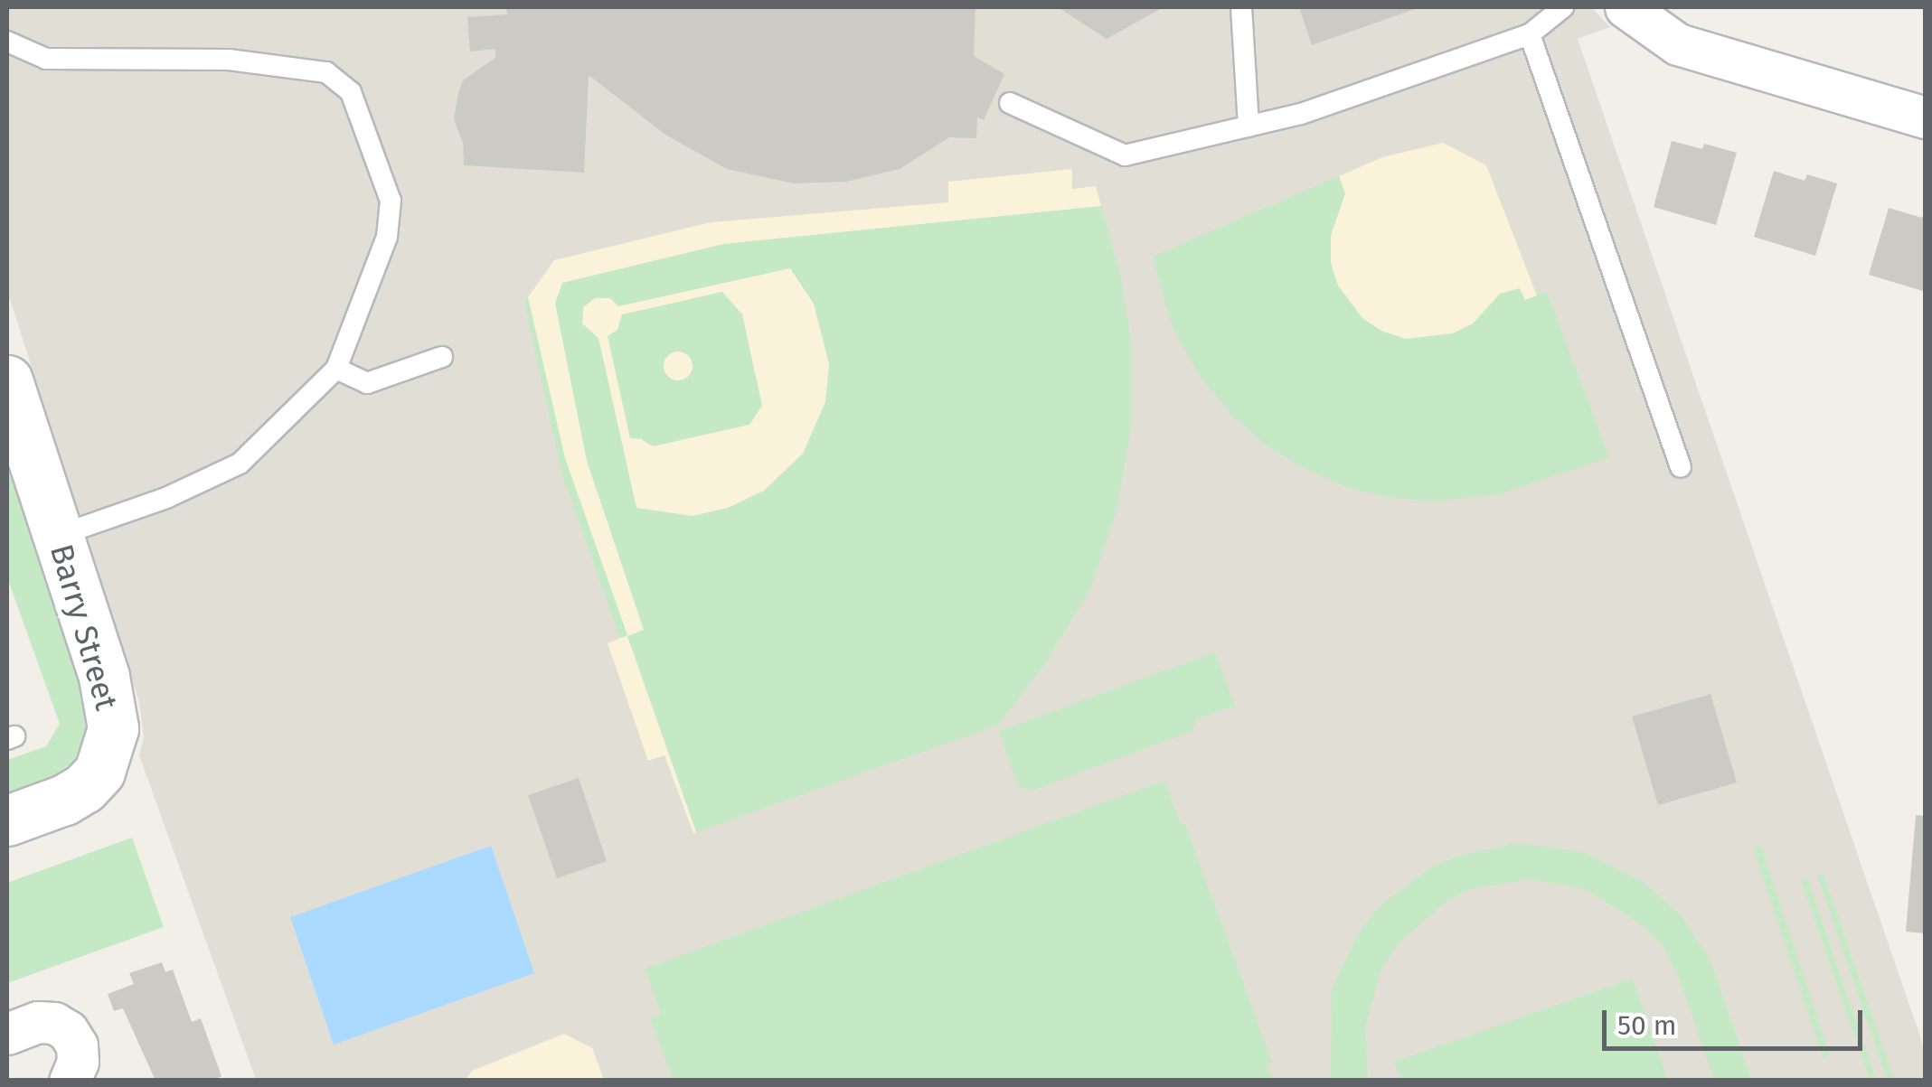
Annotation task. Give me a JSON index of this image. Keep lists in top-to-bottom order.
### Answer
{
  "streets": {
    "street": ["Barry Street"]
  },
  "scale_bar": "50 m"
}
